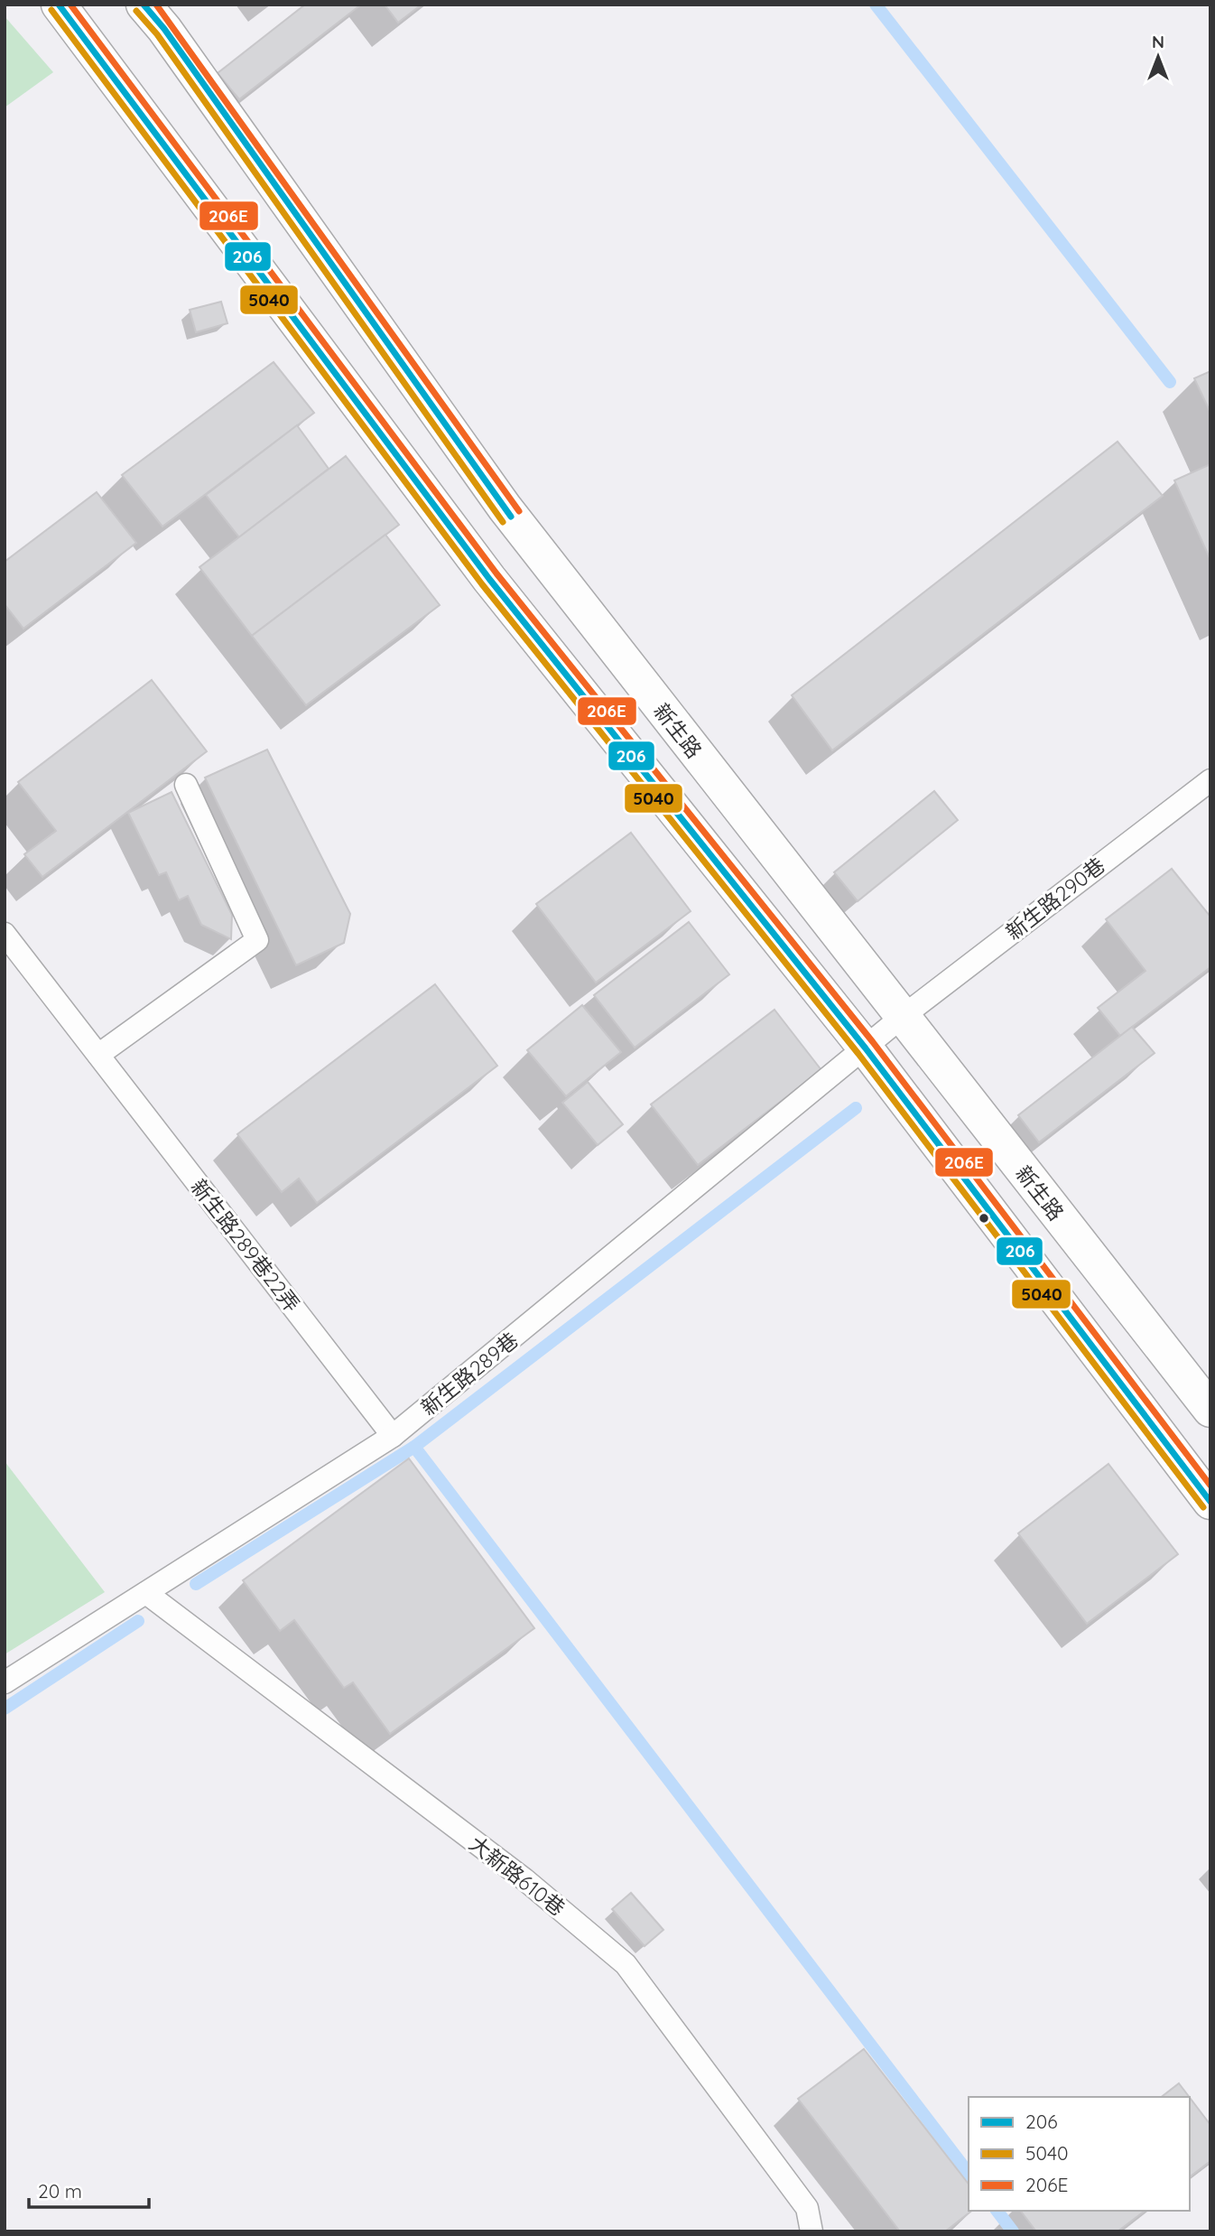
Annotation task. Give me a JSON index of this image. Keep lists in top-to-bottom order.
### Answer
{
  "streets": {
    "main road": ["新生路"],
    "lane": [
      "新生路290巷",
      "新生路289巷22弄",
      "新生路289巷",
      "大新路610巷"
    ]
  },
  "crossings": [
    ["新生路", "新生路290巷"],
    ["新生路", "新生路289巷"],
    ["新生路290巷", "新生路289巷"],
    ["新生路289巷22弄", "新生路289巷"],
    ["新生路289巷", "大新路610巷"]
  ],
  "lines": ["transit line 206", "transit line 206E", "transit line 5040"],
  "legend": ["206", "5040", "206E"],
  "scale_bar": "20 m",
  "north": "top"
}
